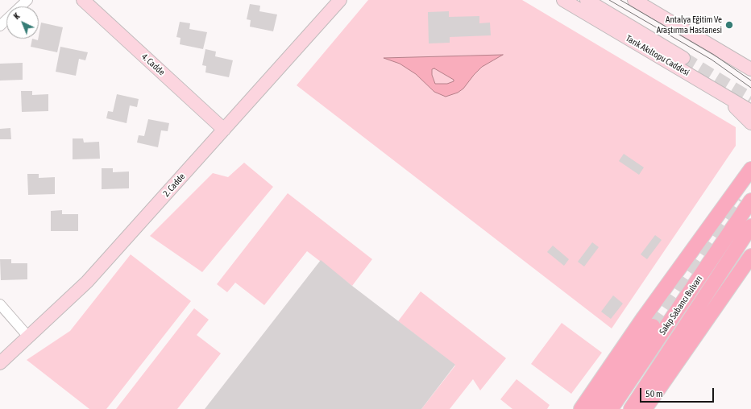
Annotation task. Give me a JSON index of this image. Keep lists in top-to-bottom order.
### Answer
{
  "streets": {
    "main road": ["Sakıp Sabancı Bulvarı"],
    "street": ["Tarık Akıltopu Caddesi", "4. Cadde", "2. Cadde"]
  },
  "crossings": [
    ["4. Cadde", "2. Cadde"]
  ],
  "places": ["Antalya Eğitim Ve Araştırma Hastanesi"],
  "scale_bar": "50 m",
  "north": "top left"
}
